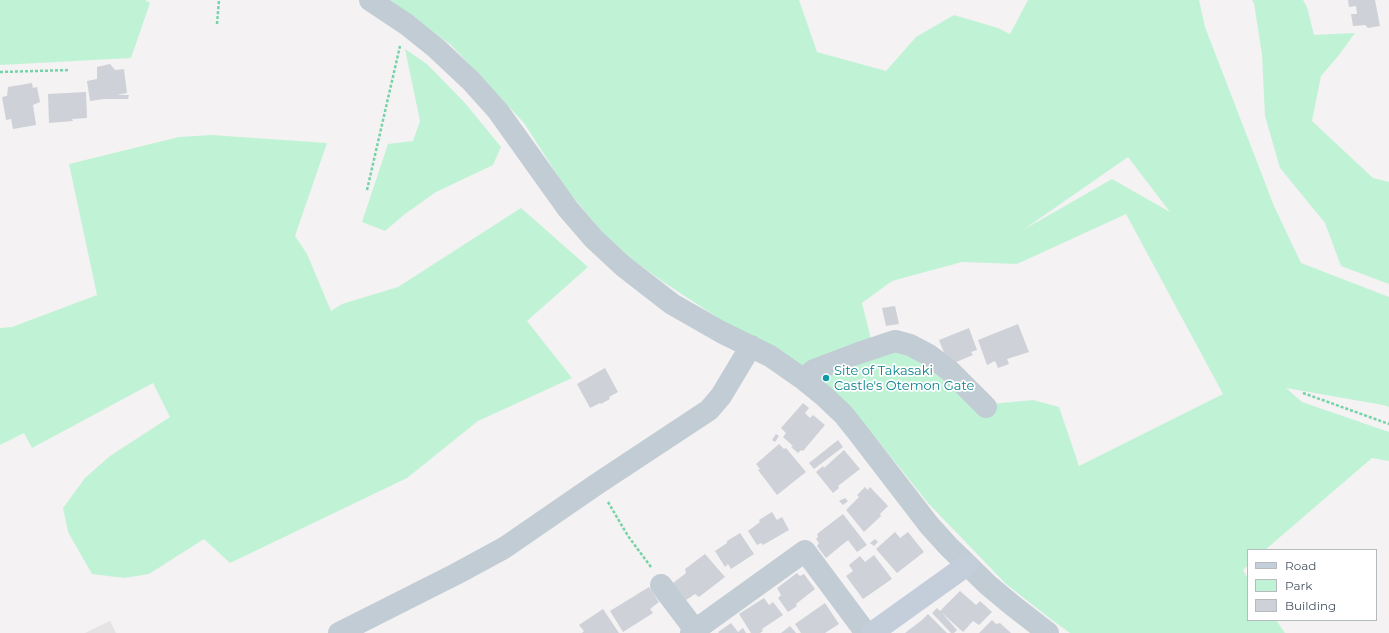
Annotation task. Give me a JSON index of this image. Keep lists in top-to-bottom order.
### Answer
{
  "places": ["Site of Takasaki Castle's Otemon Gate"],
  "legend": ["Road", "Park", "Building"]
}
